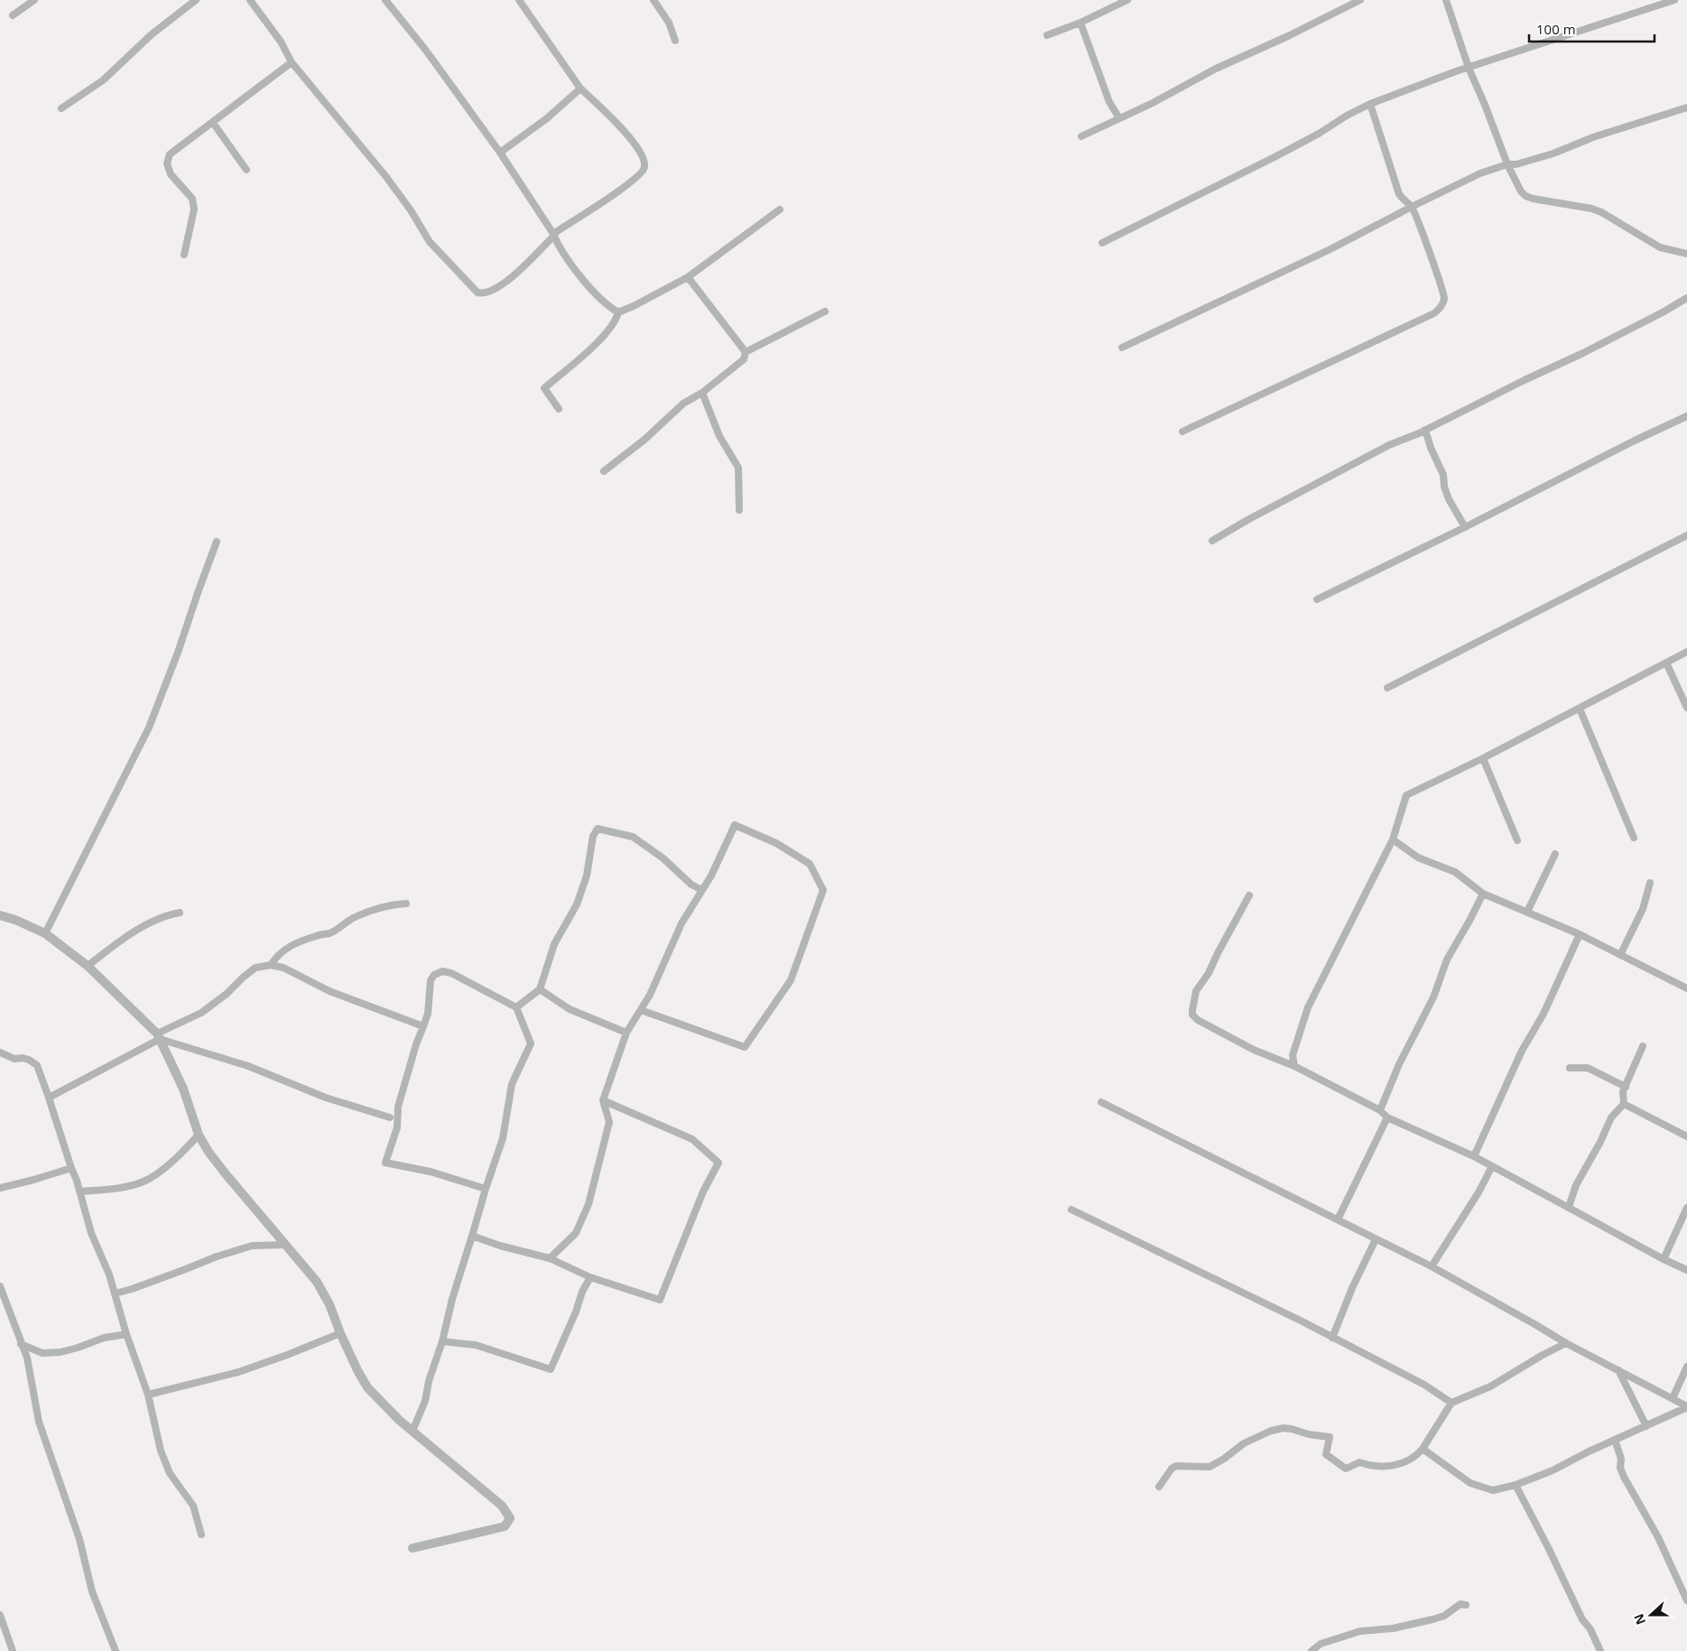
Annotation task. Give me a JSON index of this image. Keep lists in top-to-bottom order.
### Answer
{
  "scale_bar": "100 m",
  "north": "left"
}
